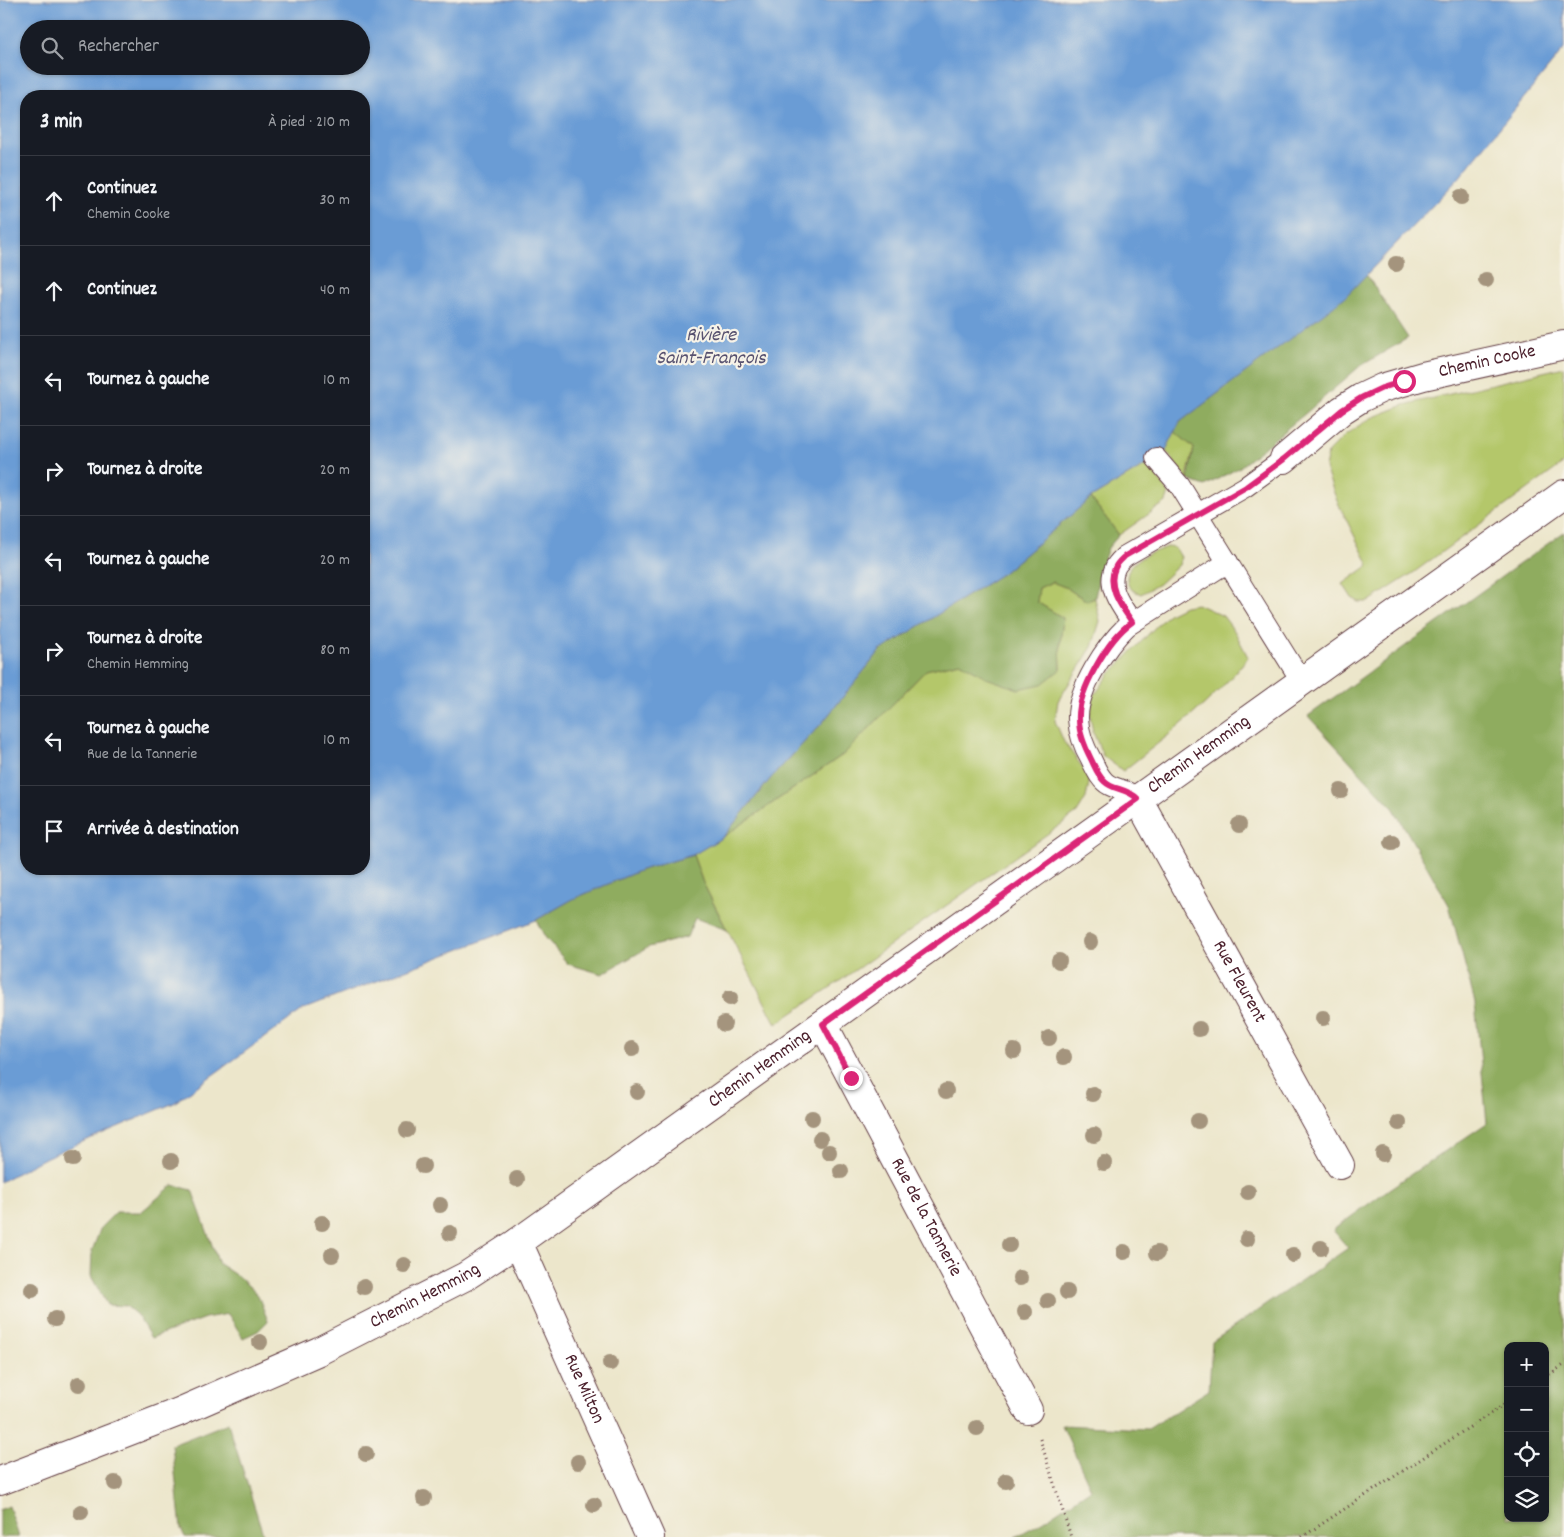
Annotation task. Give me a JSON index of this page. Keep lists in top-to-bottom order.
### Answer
{
  "streets": {
    "street": [
      "Chemin Cooke",
      "Chemin Hemming",
      "Rue Fleurent",
      "Rue de la Tannerie",
      "Rue Milton"
    ]
  },
  "crossings": [
    ["Chemin Hemming", "Rue Fleurent"],
    ["Chemin Hemming", "Rue de la Tannerie"],
    ["Chemin Hemming", "Rue Milton"]
  ],
  "water": ["Rivière Saint-François"],
  "page": {
    "search": "Rechercher",
    "heading": ["3 min", "À pied · 210 m"],
    "list": [
      ["Continuez", "Chemin Cooke", "30 m"],
      ["Continuez", "40 m"],
      ["Tournez à gauche", "10 m"],
      ["Tournez à droite", "20 m"],
      ["Tournez à gauche", "20 m"],
      ["Tournez à droite", "Chemin Hemming", "80 m"],
      ["Tournez à gauche", "Rue de la Tannerie", "10 m"],
      "Arrivée à destination"
    ],
    "map_buttons": ["+", "−"]
  }
}
